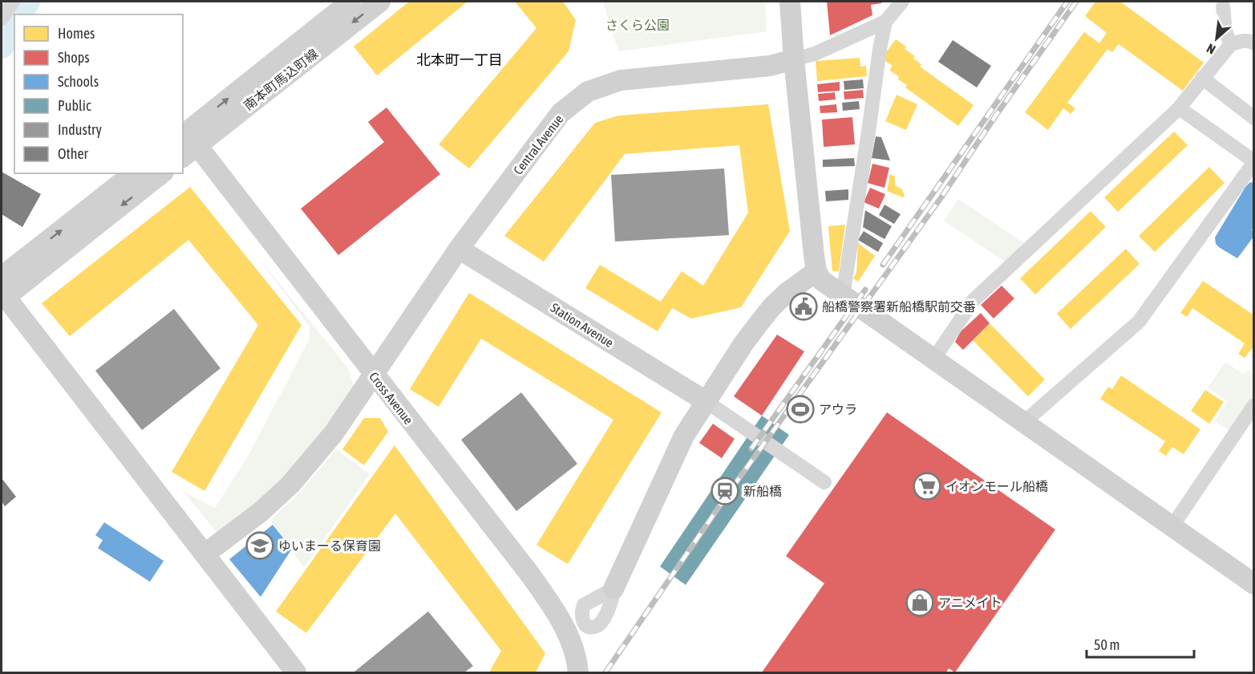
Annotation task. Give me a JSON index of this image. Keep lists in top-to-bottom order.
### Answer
{
  "streets": {
    "street": [
      "南本町馬込町線",
      "Central Avenue",
      "Station Avenue",
      "Cross Avenue"
    ]
  },
  "crossings": [
    ["南本町馬込町線", "Cross Avenue"],
    ["Central Avenue", "Station Avenue"],
    ["Central Avenue", "Cross Avenue"]
  ],
  "districts": ["北本町一丁目"],
  "parks": ["さくら公園"],
  "places": {
    "public building": ["船橋警察署新船橋駅前交番"],
    "sports": ["アウラ"],
    "supermarket": ["イオンモール船橋"],
    "station": ["新船橋"],
    "school or university": ["ゆいまーる保育園"],
    "shop": ["アニメイト"]
  },
  "legend": [
    "Homes",
    "Shops",
    "Schools",
    "Public",
    "Industry",
    "Other"
  ],
  "scale_bar": "50 m",
  "north": "bottom left"
}
